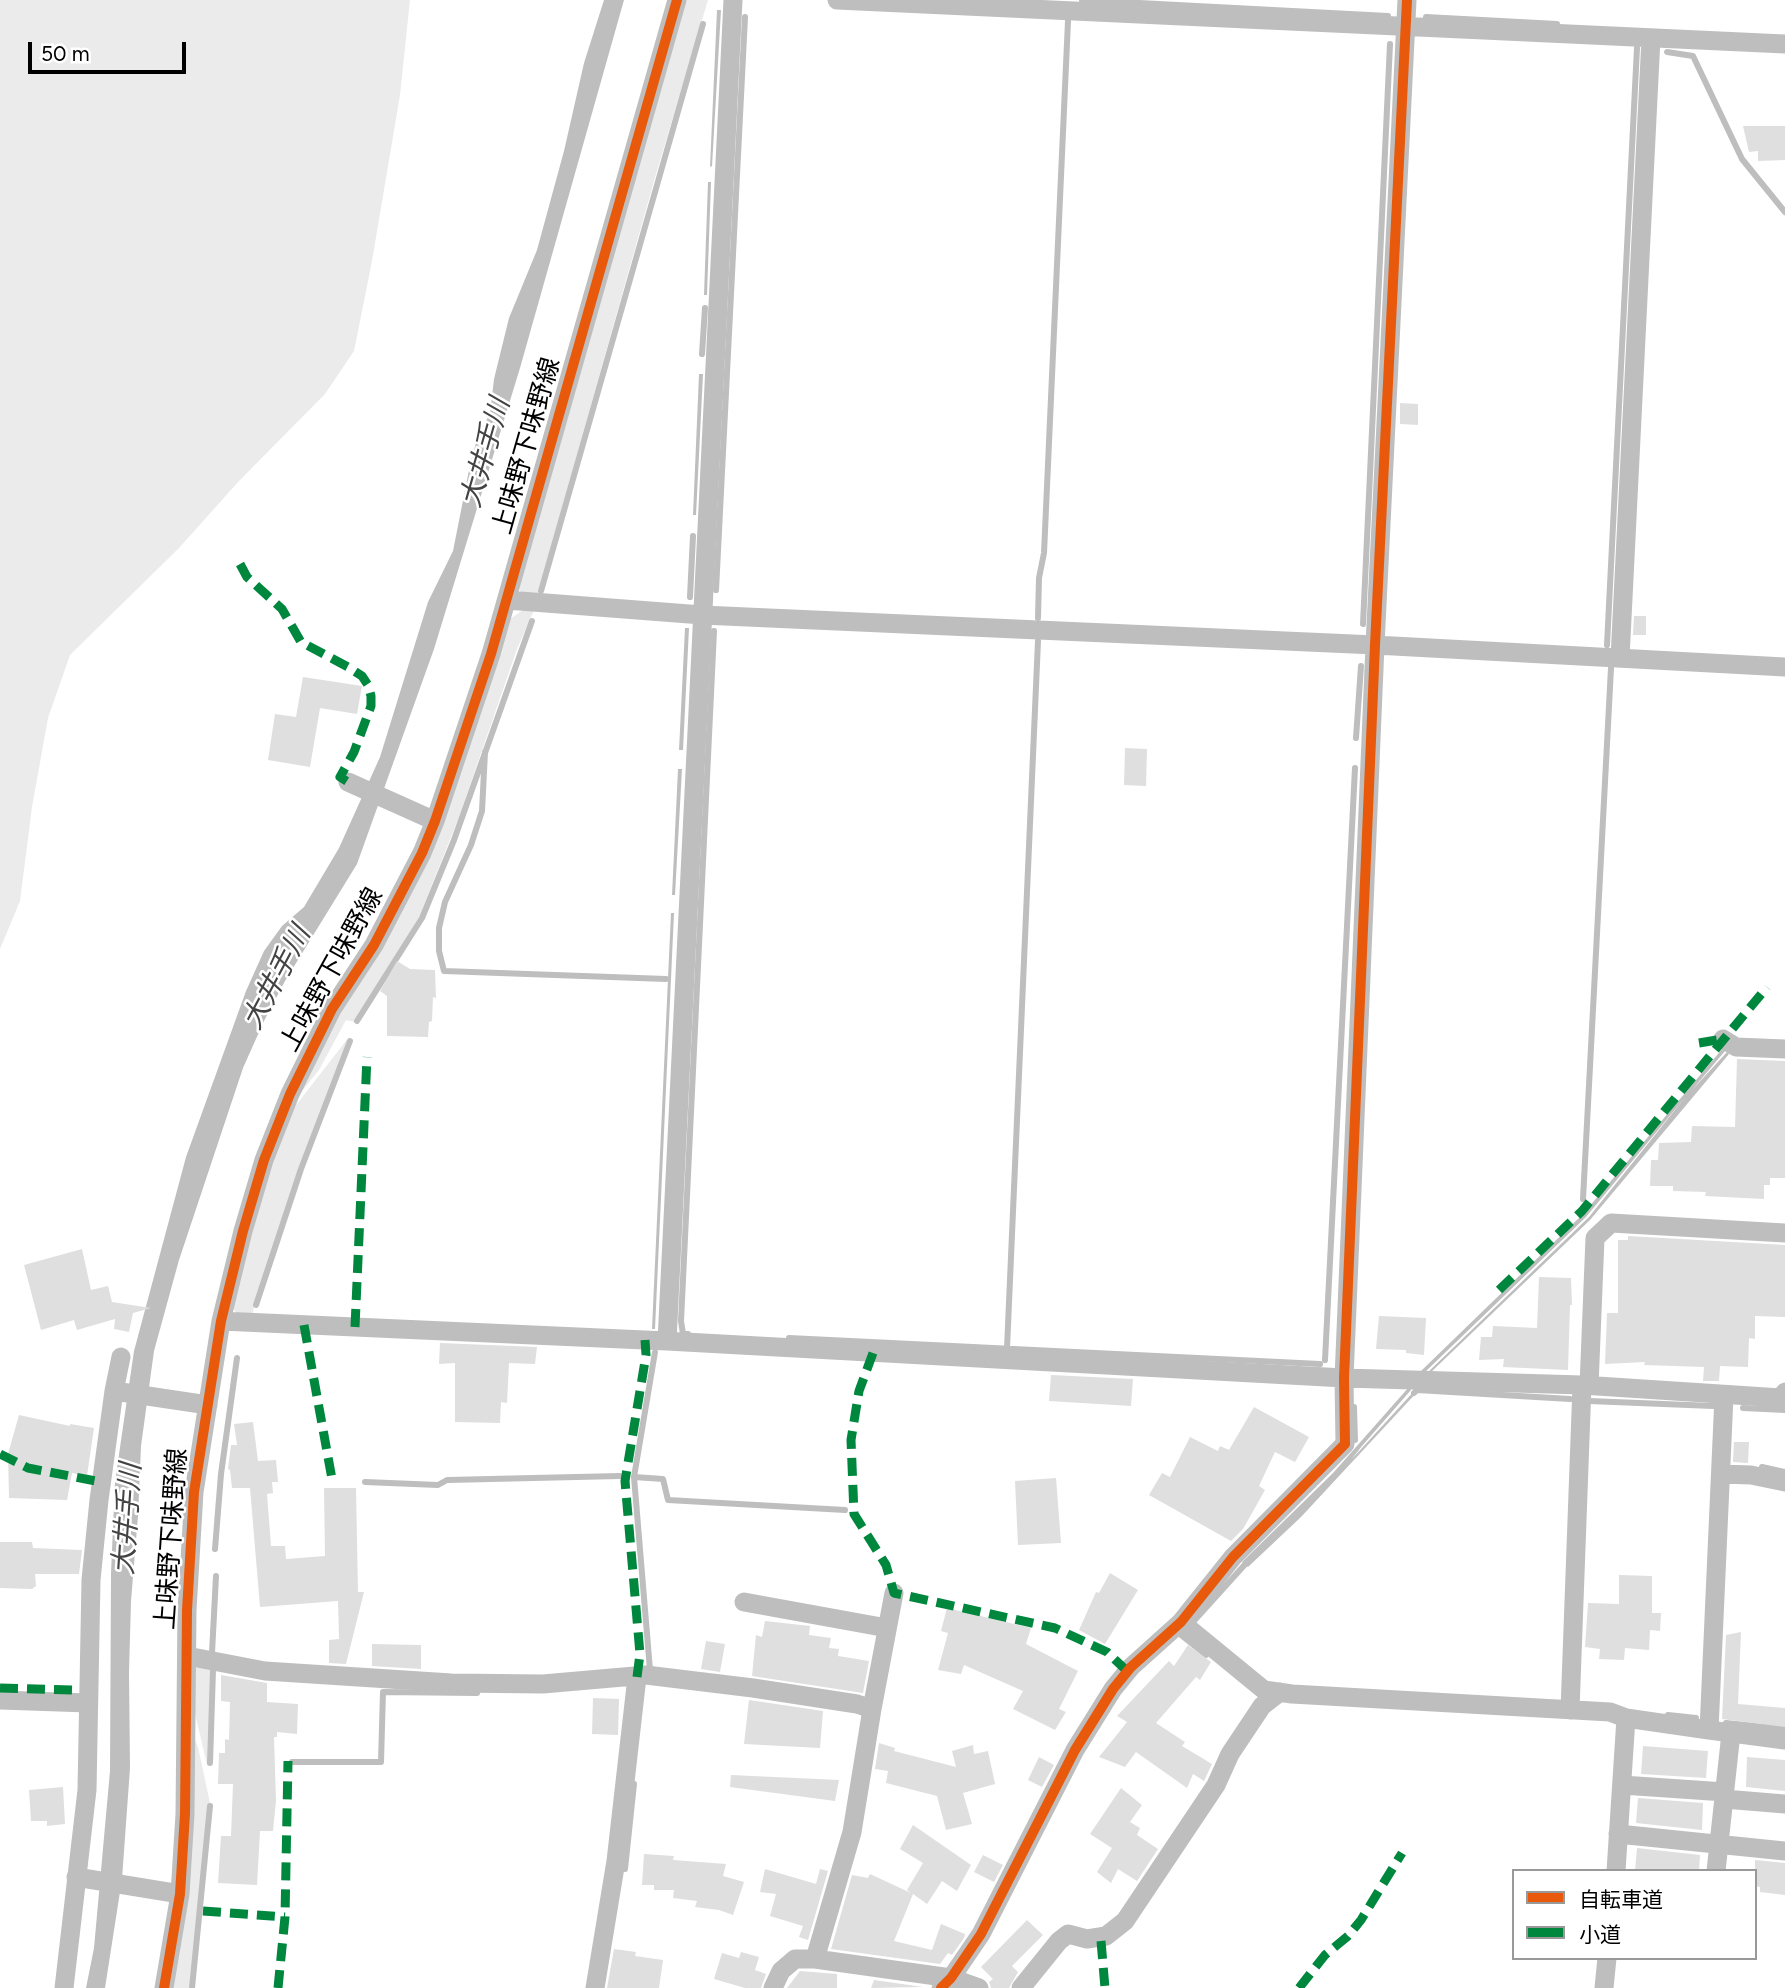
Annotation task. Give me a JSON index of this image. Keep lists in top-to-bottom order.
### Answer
{
  "streets": {
    "street": ["上味野下味野線"]
  },
  "water": ["大井手川"],
  "legend": ["自転車道", "小道"],
  "scale_bar": "50 m"
}
